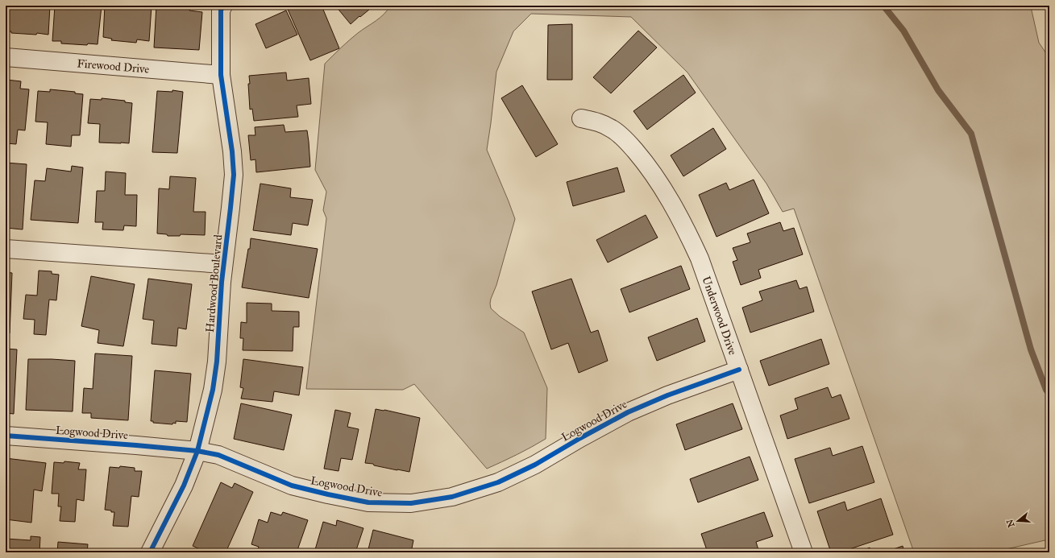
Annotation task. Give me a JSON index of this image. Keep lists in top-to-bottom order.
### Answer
{
  "streets": {
    "street": [
      "Firewood Drive",
      "Hardwood Boulevard",
      "Underwood Drive",
      "Logwood Drive"
    ]
  },
  "crossings": [
    ["Firewood Drive", "Hardwood Boulevard"],
    ["Hardwood Boulevard", "Logwood Drive"],
    ["Underwood Drive", "Logwood Drive"]
  ],
  "north": "left"
}
